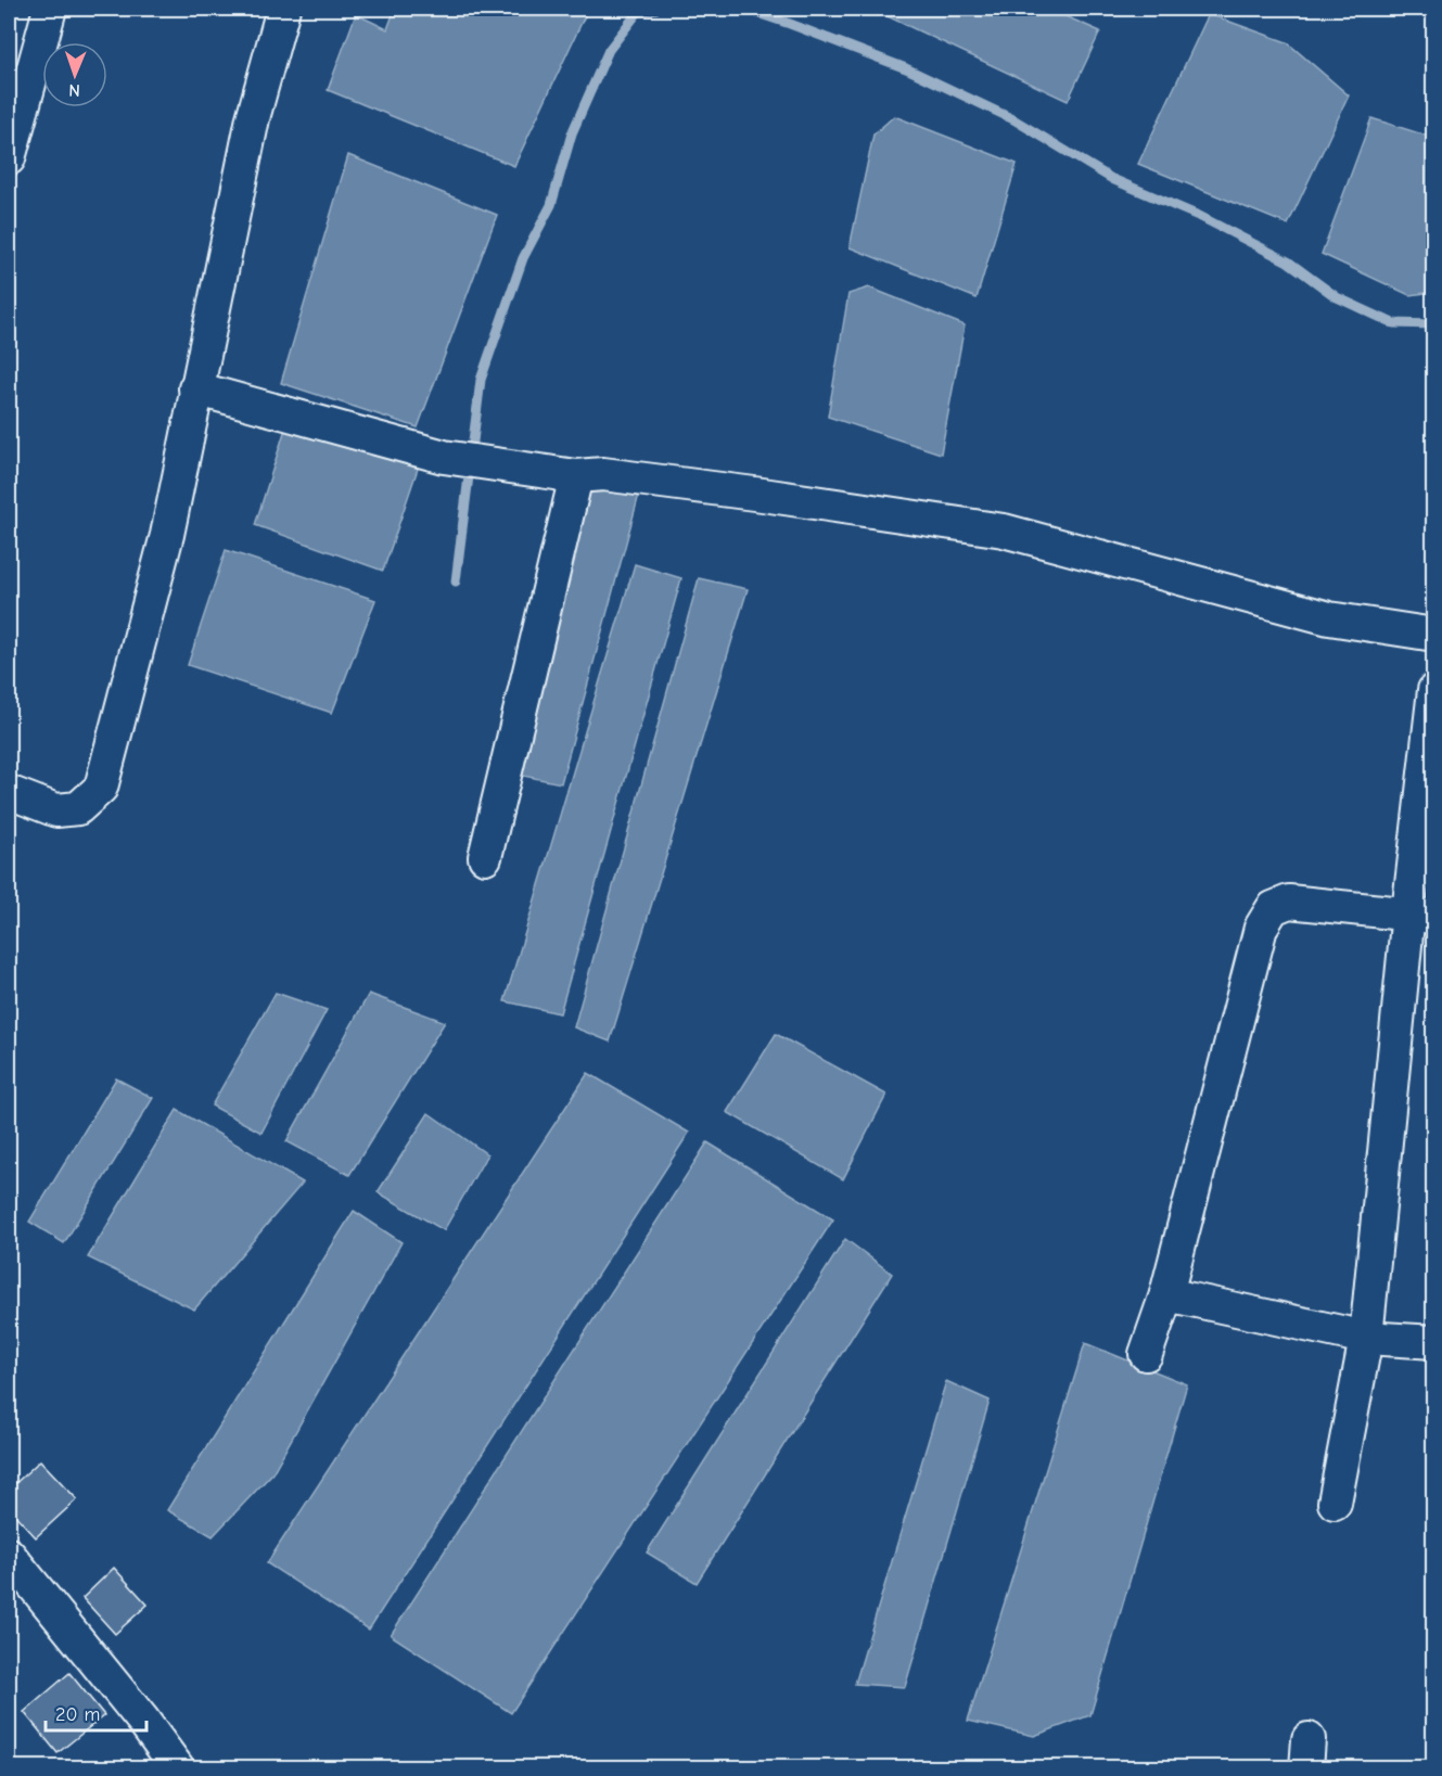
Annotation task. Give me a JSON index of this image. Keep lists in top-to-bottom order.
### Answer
{
  "scale_bar": "20 m",
  "north": "bottom"
}
